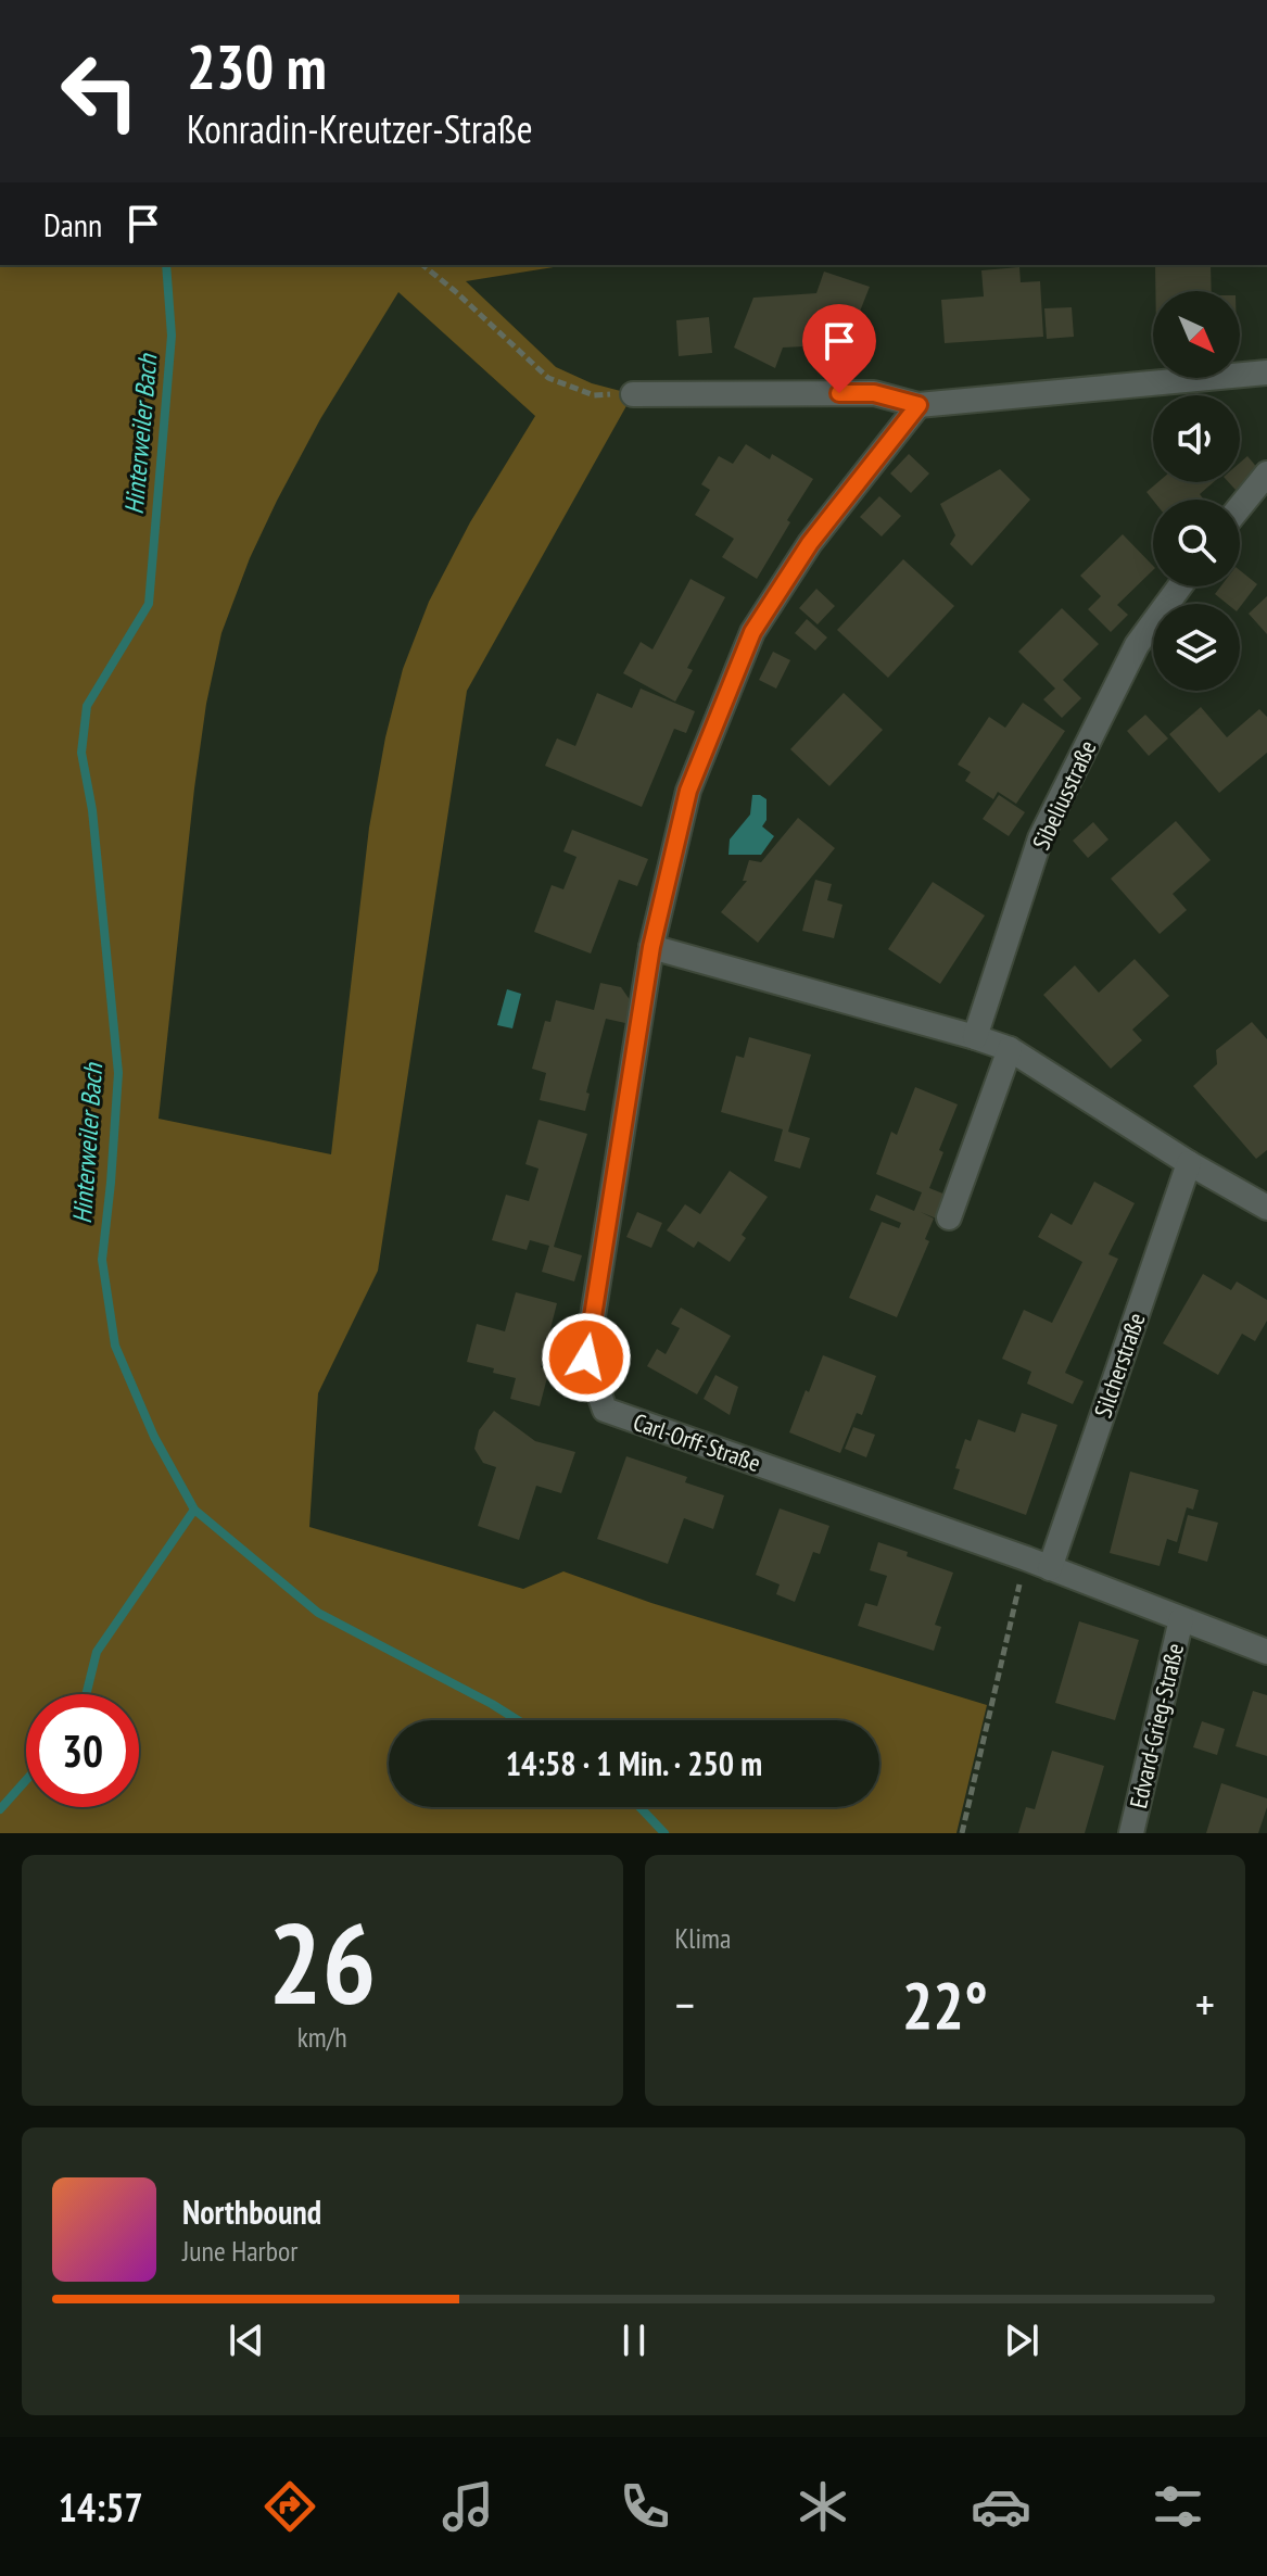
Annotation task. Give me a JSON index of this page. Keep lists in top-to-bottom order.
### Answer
{
  "streets": {
    "street": [
      "Sibeliusstraße",
      "Silcherstraße",
      "Carl-Orff-Straße",
      "Edvard-Grieg-Straße"
    ]
  },
  "crossings": [
    ["Silcherstraße", "Carl-Orff-Straße"],
    ["Carl-Orff-Straße", "Edvard-Grieg-Straße"]
  ],
  "water": ["Hinterweiler Bach"],
  "north": "bottom right",
  "page": {
    "turn": ["230 m", "Konradin-Kreutzer-Straße"],
    "then": "Dann",
    "limit": "30",
    "trip": "14:58 · 1 Min. · 250 m",
    "tile": [
      ["26", "km/h"],
      "Klima"
    ],
    "heat": ["−", "22°", "+"],
    "song": ["Northbound", "June Harbor"],
    "tabs": "14:57"
  }
}
